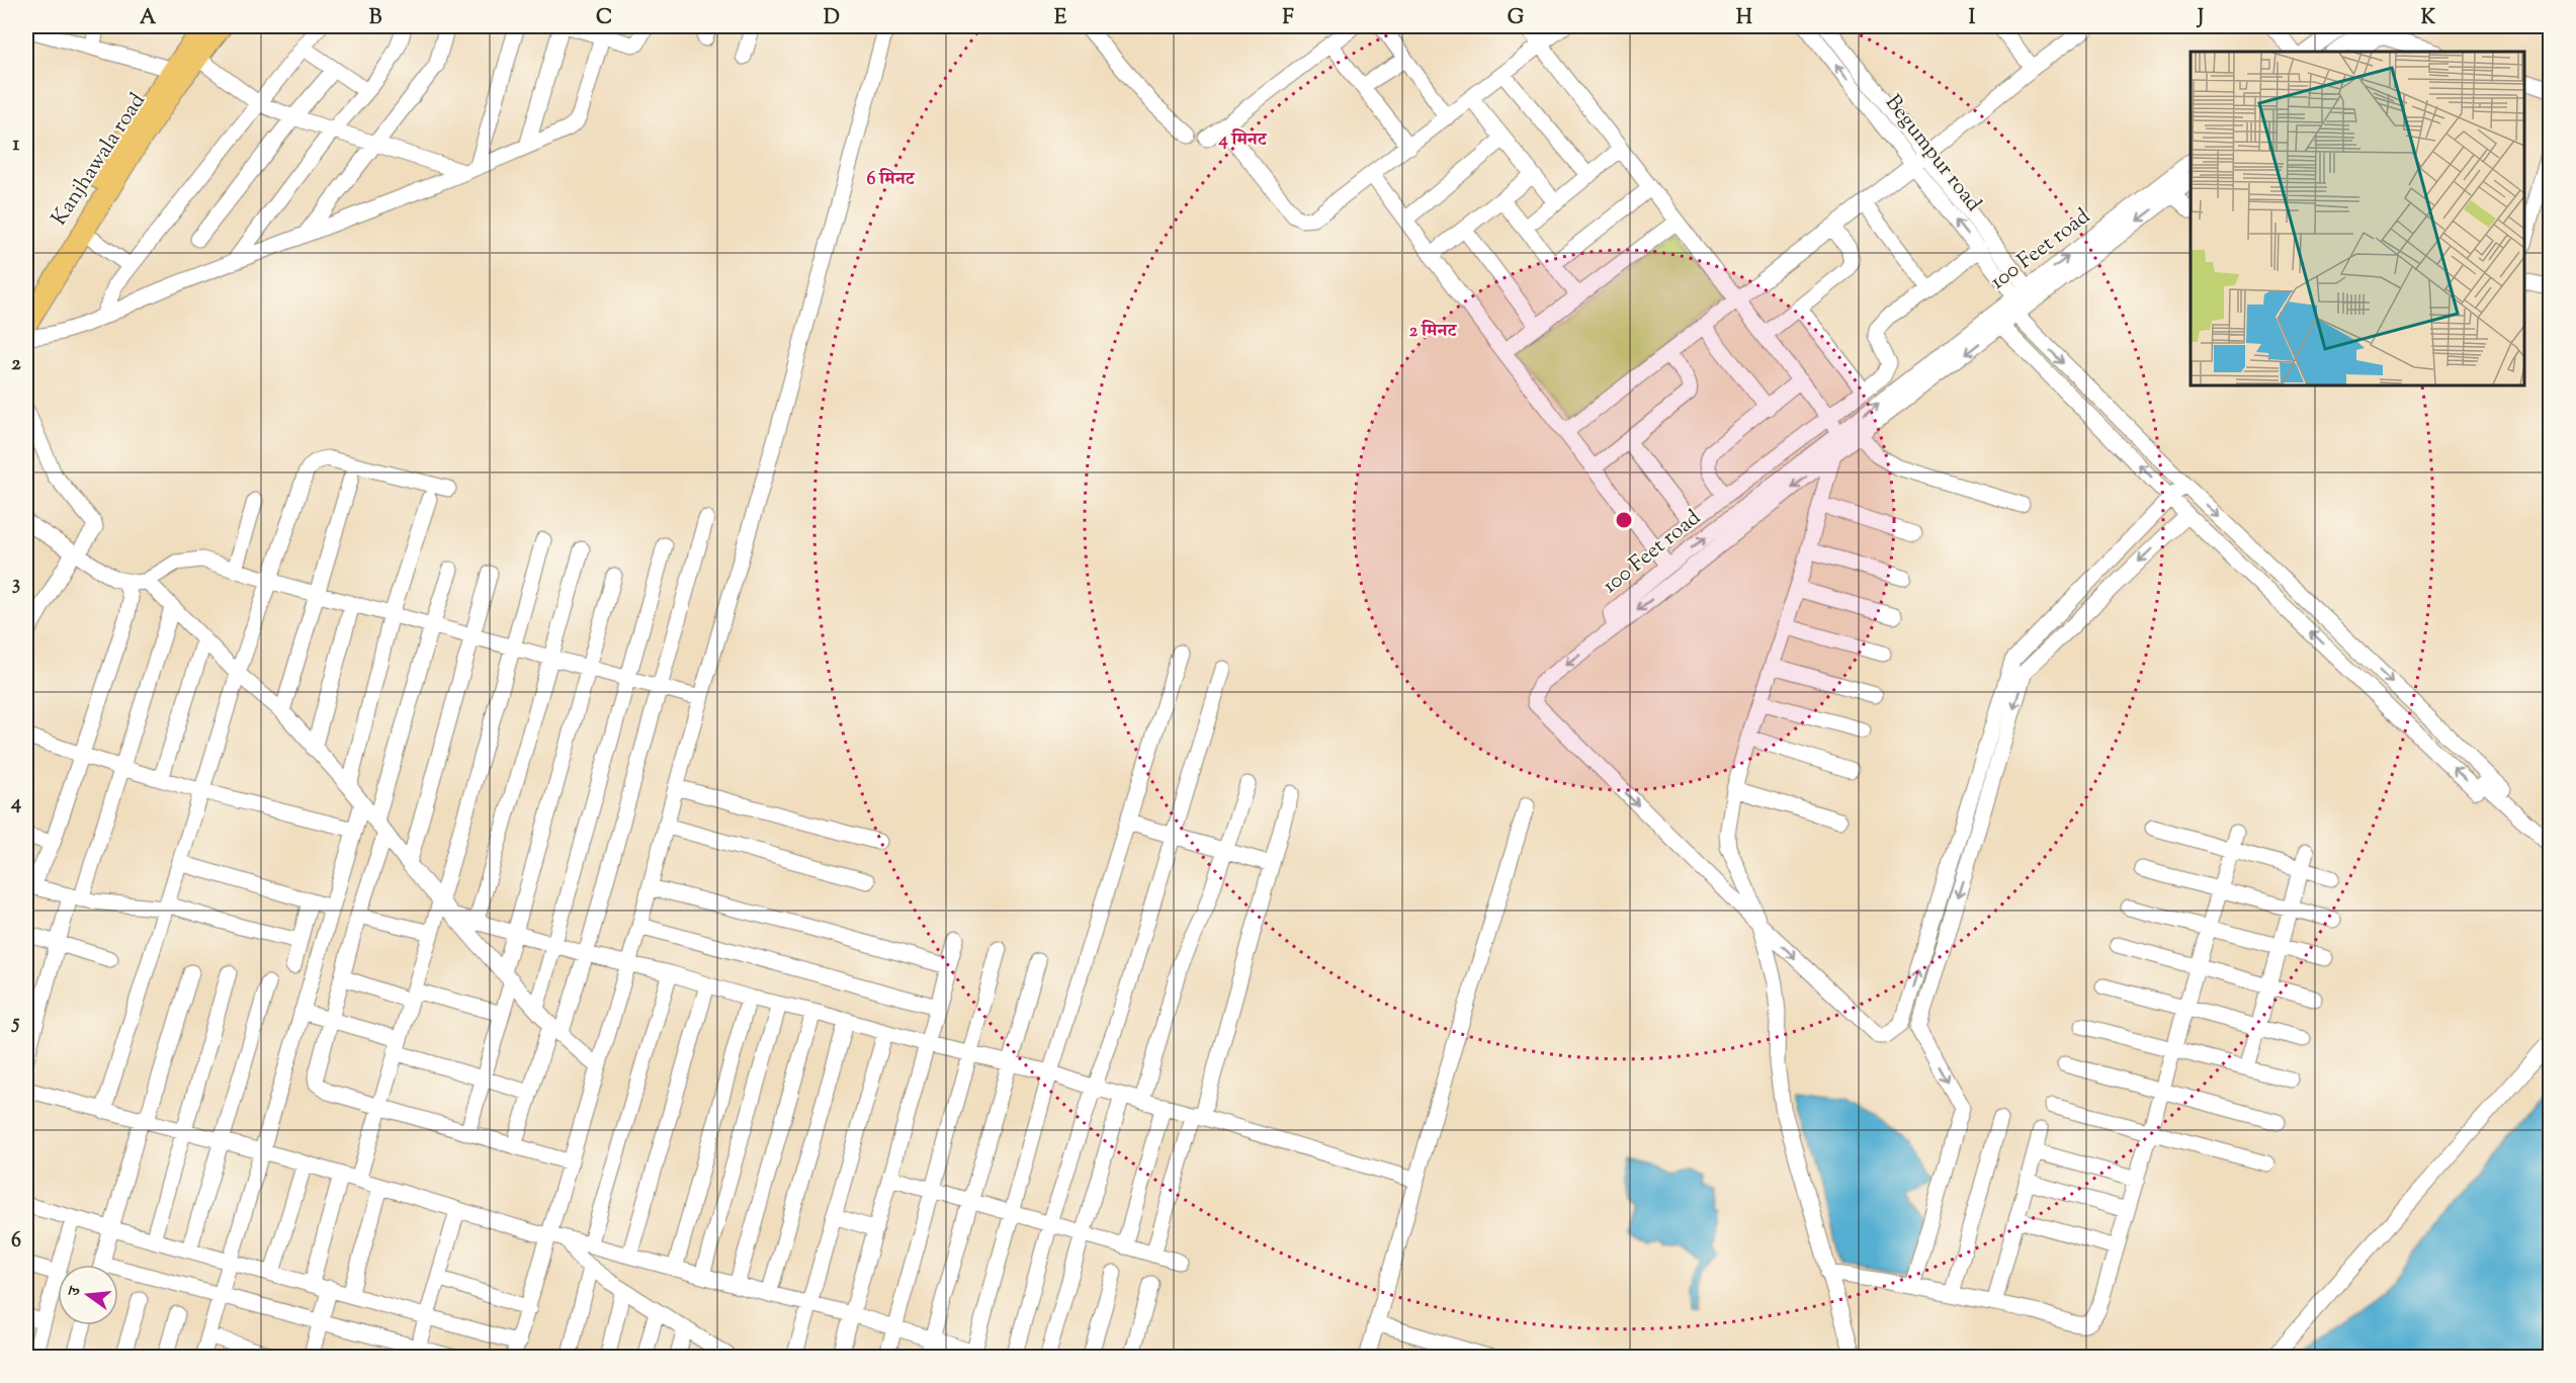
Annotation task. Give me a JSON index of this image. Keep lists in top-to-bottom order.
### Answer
{
  "streets": {
    "main road": ["Kanjhawala road"],
    "street": ["Begumpur road", "100 Feet road"]
  },
  "crossings": [
    ["Begumpur road", "100 Feet road"]
  ],
  "north": "left",
  "grid": {
    "columns": [
      "A",
      "B",
      "C",
      "D",
      "E",
      "F",
      "G",
      "H",
      "I",
      "J",
      "K"
    ],
    "rows": [
      "1",
      "2",
      "3",
      "4",
      "5",
      "6"
    ]
  },
  "rings": ["4 मिनट", "6 मिनट", "2 मिनट"]
}
